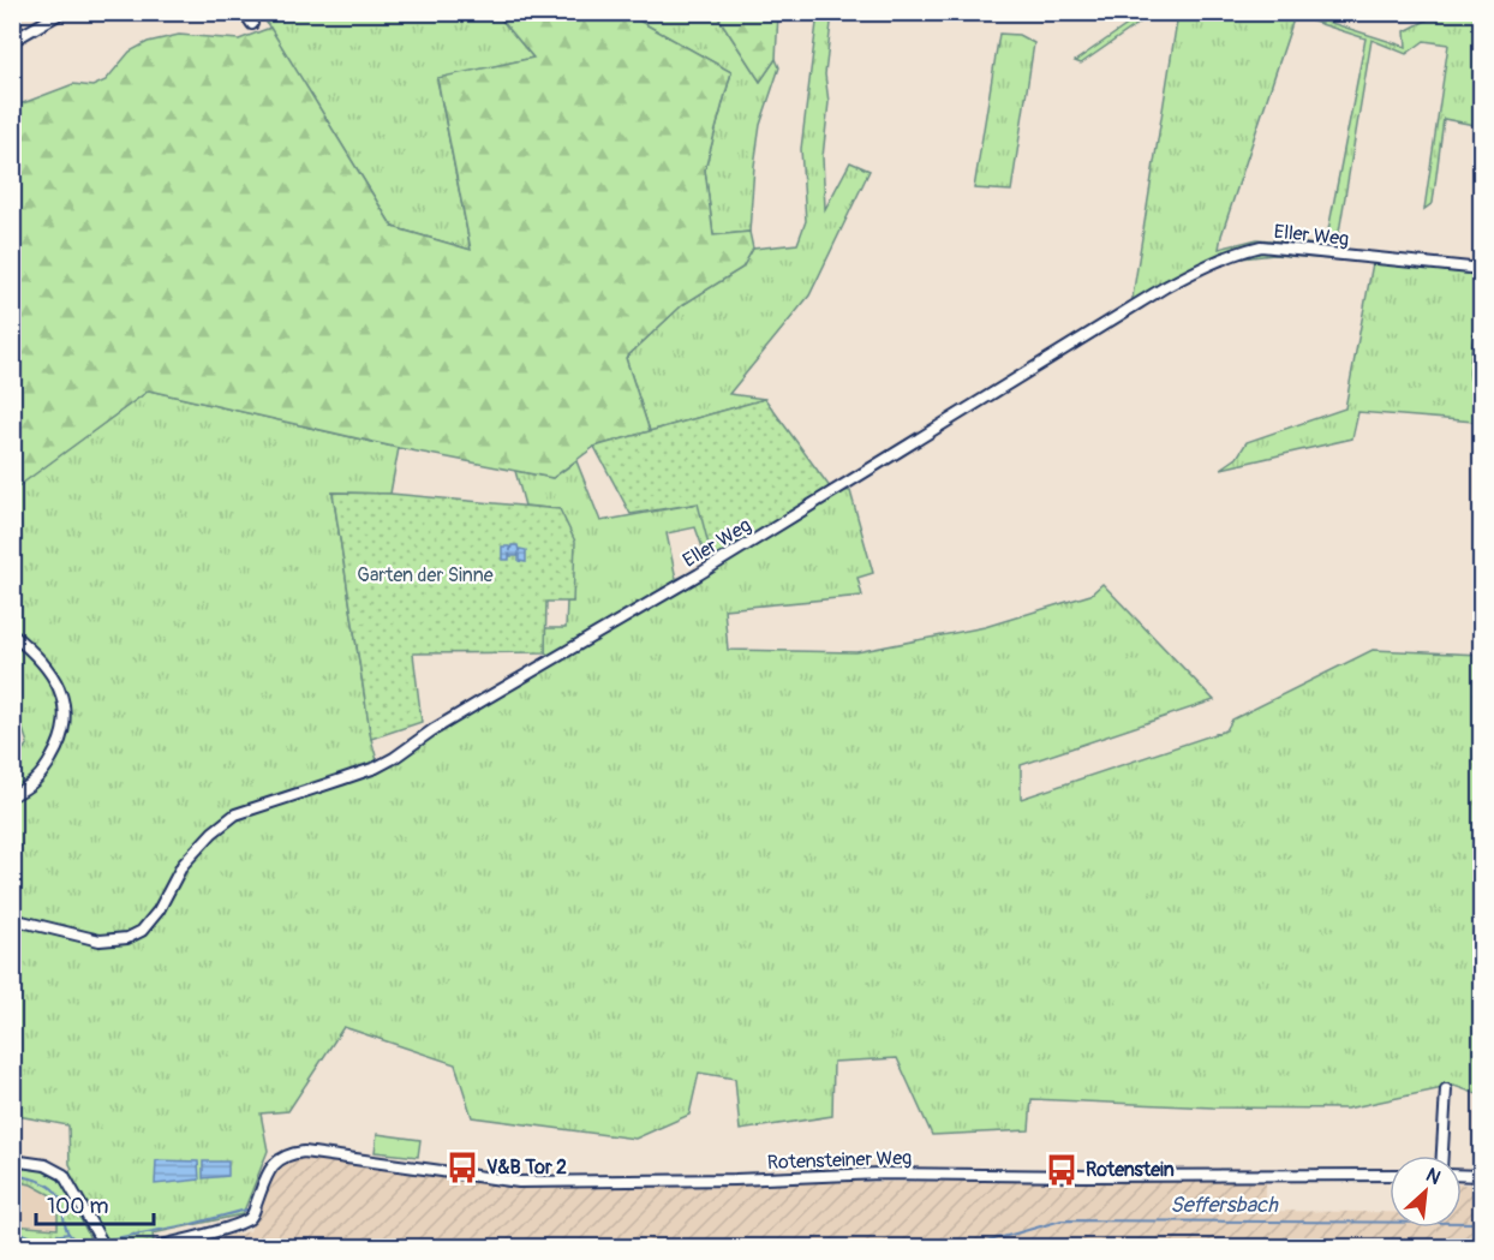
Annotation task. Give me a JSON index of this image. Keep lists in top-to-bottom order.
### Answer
{
  "streets": {
    "street": ["Eller Weg", "Rotensteiner Weg"]
  },
  "water": ["Seffersbach"],
  "parks": ["Garten der Sinne"],
  "places": {
    "bus stop": ["V&B Tor 2", "Rotenstein"]
  },
  "scale_bar": "100 m",
  "north": "top right"
}
